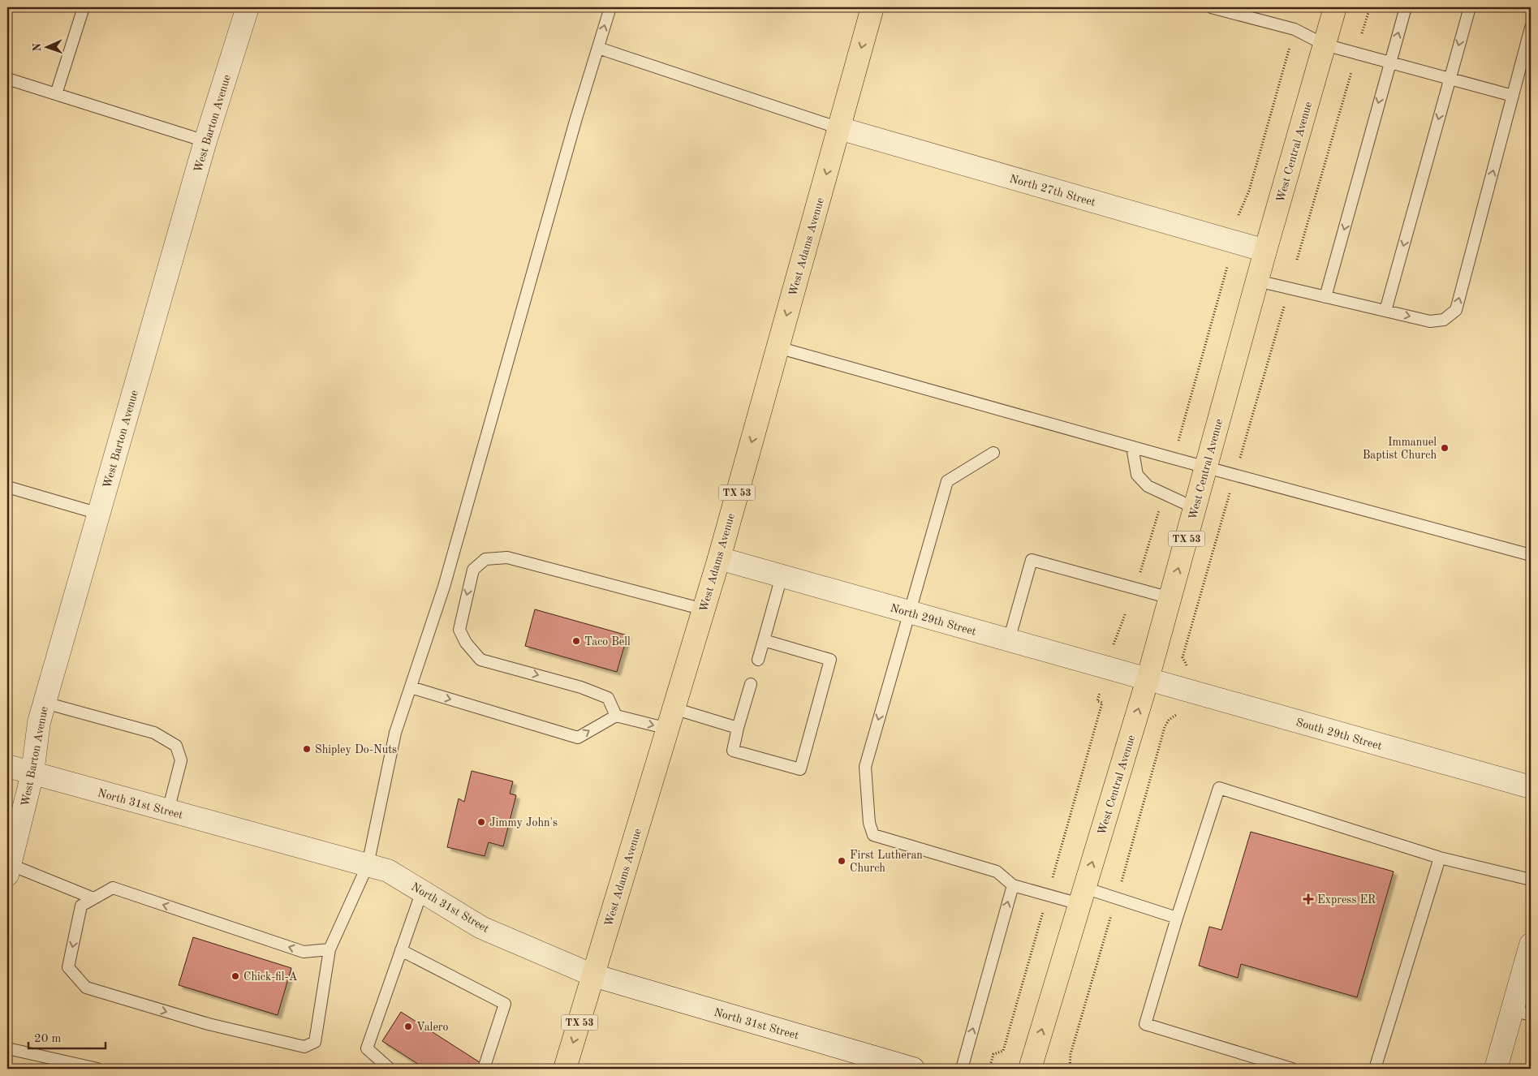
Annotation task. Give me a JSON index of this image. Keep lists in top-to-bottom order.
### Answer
{
  "streets": {
    "main road": ["West Central Avenue", "West Adams Avenue", "TX 53"],
    "street": [
      "West Barton Avenue",
      "North 27th Street",
      "North 29th Street",
      "South 29th Street",
      "North 31st Street"
    ]
  },
  "crossings": [
    ["West Barton Avenue", "North 31st Street"],
    ["West Central Avenue", "North 27th Street"],
    ["West Central Avenue", "North 29th Street"],
    ["West Central Avenue", "South 29th Street"],
    ["North 27th Street", "West Adams Avenue"],
    ["West Adams Avenue", "TX 53"],
    ["West Adams Avenue", "North 29th Street"],
    ["West Adams Avenue", "North 31st Street"],
    ["TX 53", "North 31st Street"],
    ["North 29th Street", "South 29th Street"]
  ],
  "one_way": ["West Central Avenue", "West Adams Avenue"],
  "places": {
    "other": [
      "Immanuel Baptist Church",
      "Taco Bell",
      "Shipley Do-Nuts",
      "Jimmy John's",
      "First Lutheran Church",
      "Chick-fil-A",
      "Valero"
    ],
    "health": ["Express ER"]
  },
  "scale_bar": "20 m",
  "north": "left"
}
